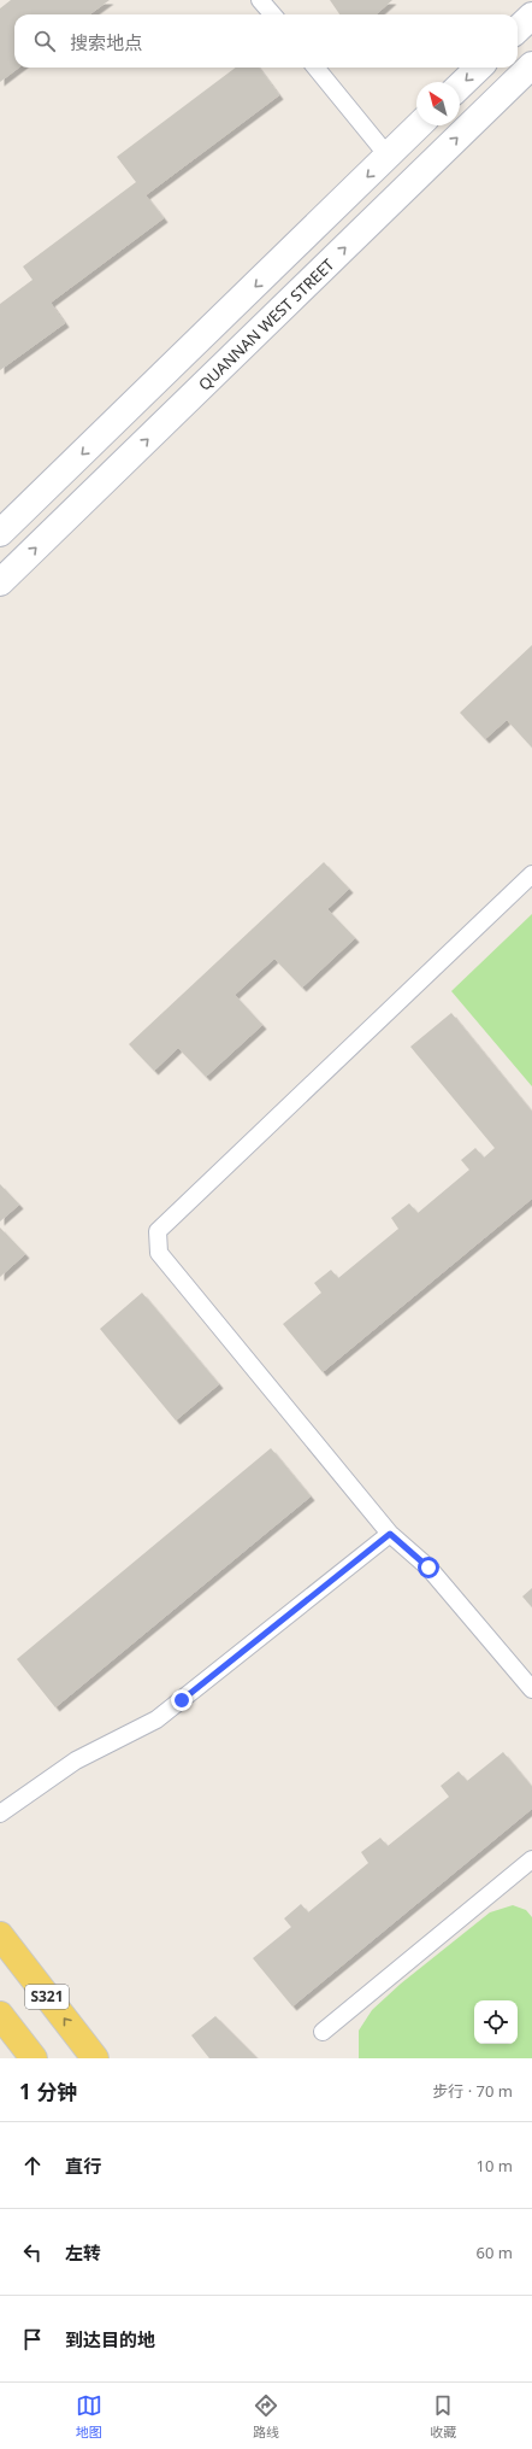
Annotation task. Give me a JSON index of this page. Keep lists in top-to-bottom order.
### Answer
{
  "streets": {
    "main road": ["QUANNAN WEST STREET", "S321"]
  },
  "north": "top left",
  "page": {
    "search": "搜索地点",
    "heading": ["1 分钟", "步行 · 70 m"],
    "list": [
      ["直行", "10 m"],
      ["左转", "60 m"],
      "到达目的地"
    ],
    "nav": ["地图", "路线", "收藏"]
  }
}
